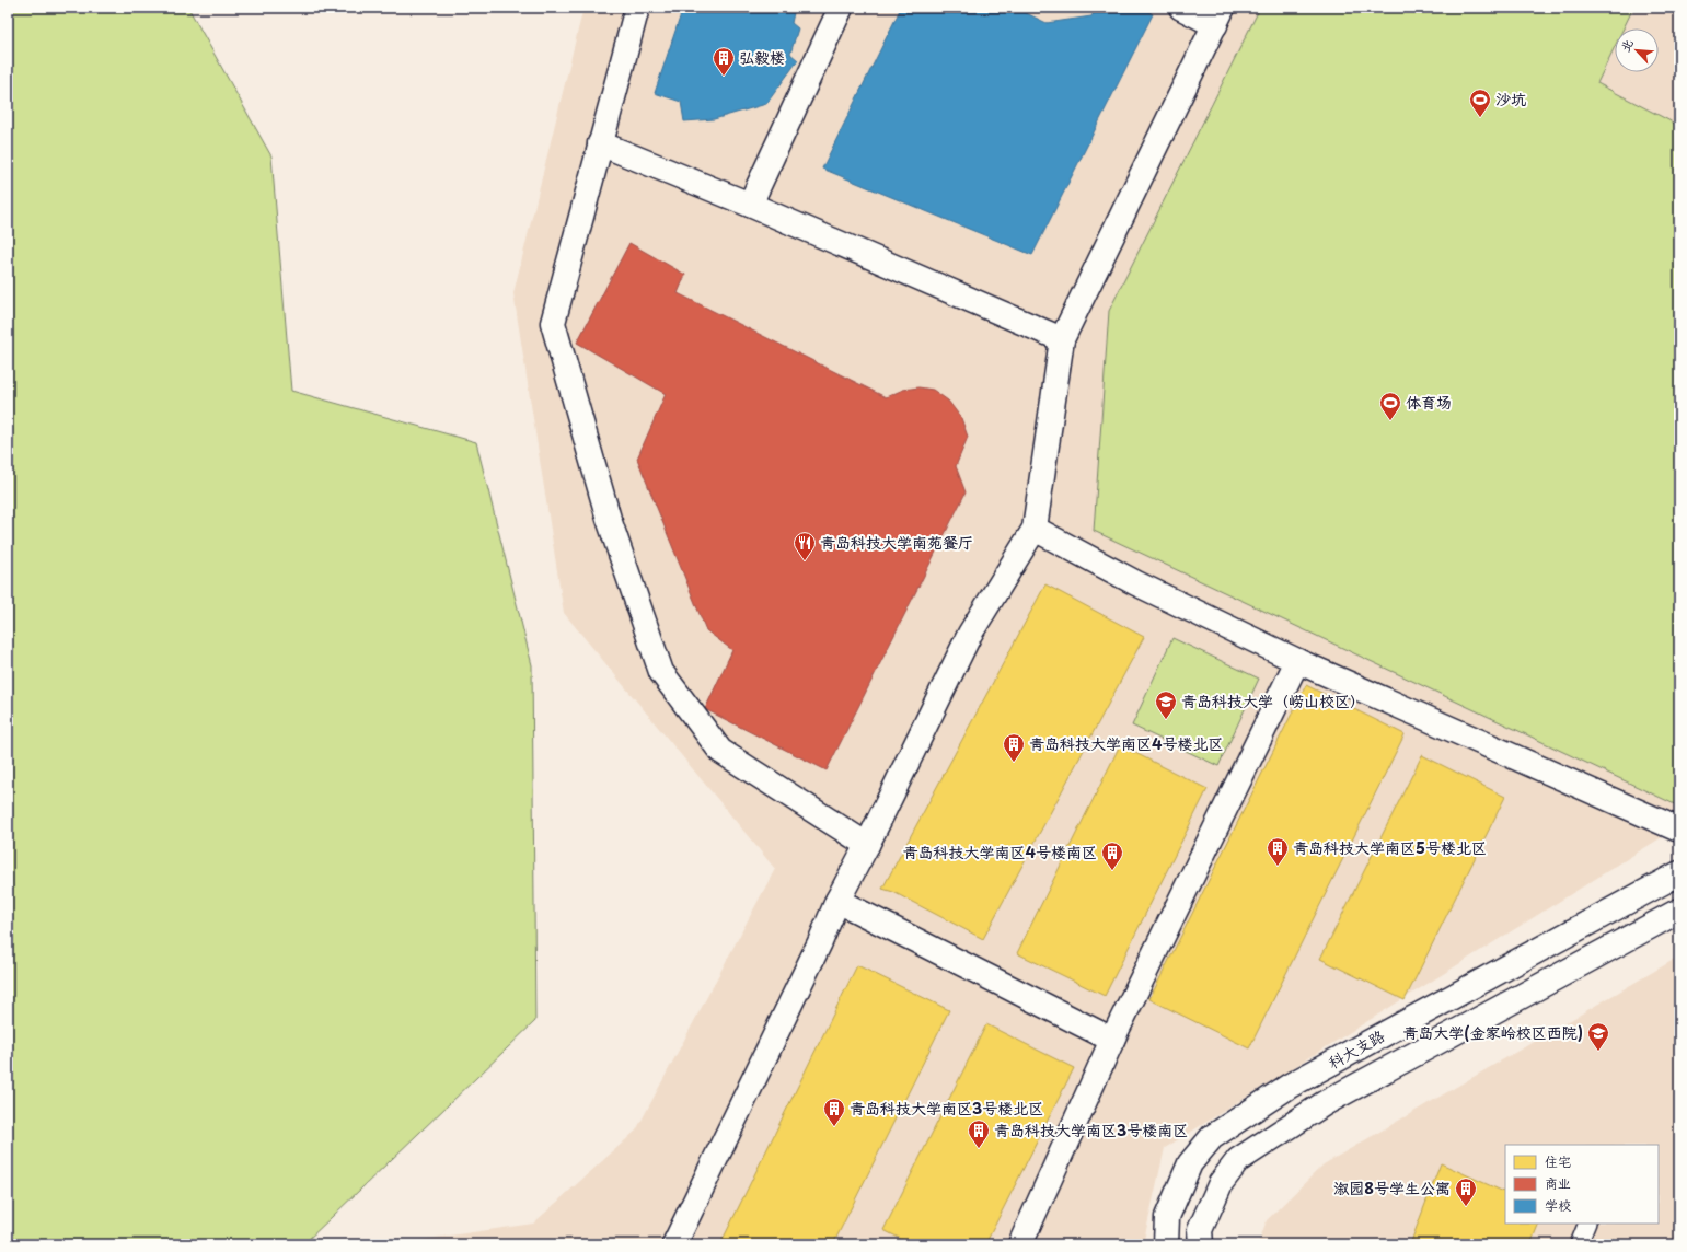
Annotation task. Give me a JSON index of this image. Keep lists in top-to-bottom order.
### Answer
{
  "streets": {
    "street": ["科大支路"]
  },
  "places": {
    "building": [
      "弘毅楼",
      "青岛科技大学南区4号楼北区",
      "青岛科技大学南区5号楼北区",
      "青岛科技大学南区4号楼南区",
      "青岛科技大学南区3号楼北区",
      "青岛科技大学南区3号楼南区",
      "溆园8号学生公寓"
    ],
    "sports": ["沙坑", "体育场"],
    "restaurant": ["青岛科技大学南苑餐厅"],
    "school or university": ["青岛科技大学（崂山校区）", "青岛大学(金家岭校区西院)"]
  },
  "legend": ["住宅", "商业", "学校"],
  "north": "top left"
}
